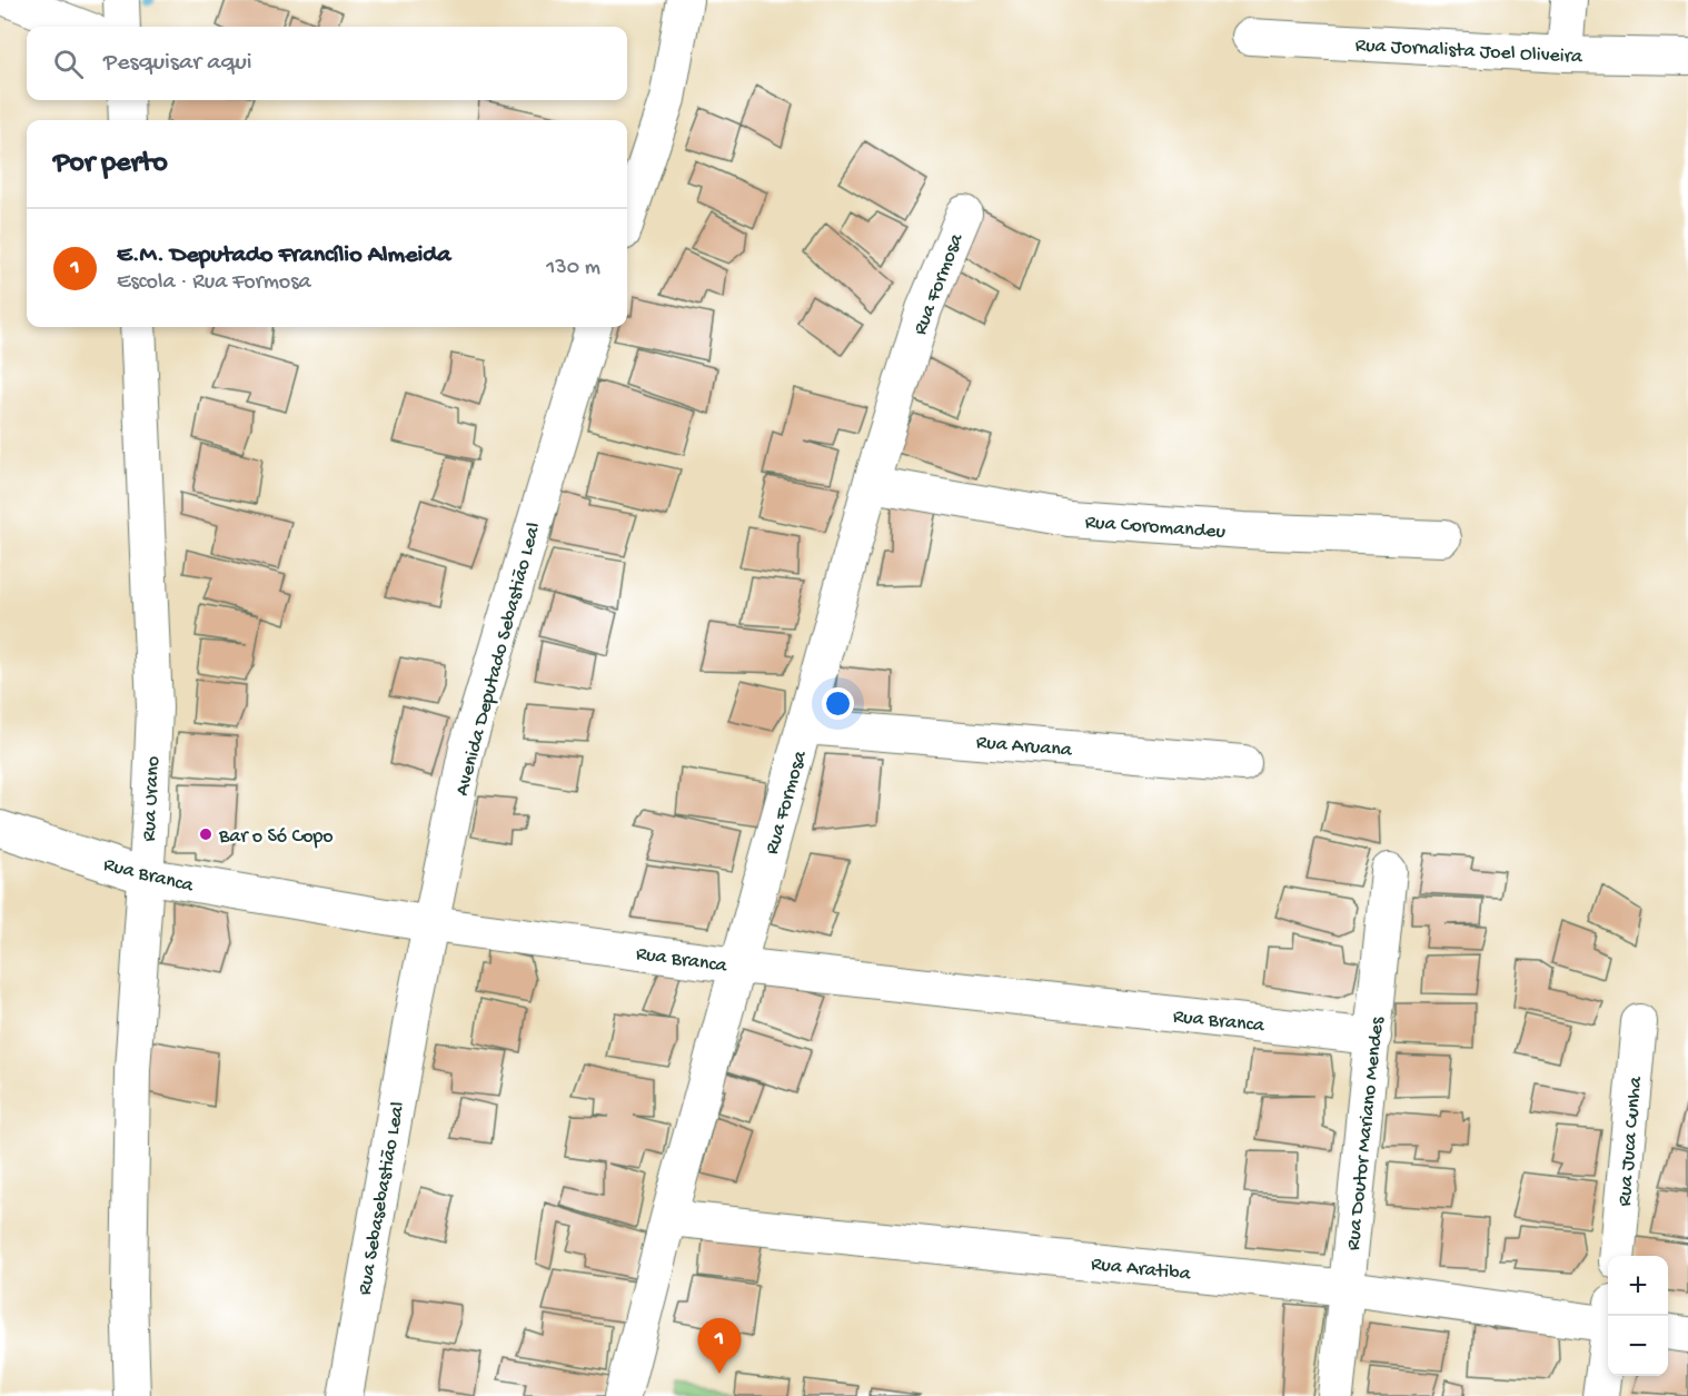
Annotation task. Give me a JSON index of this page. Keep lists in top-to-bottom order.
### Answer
{
  "streets": {
    "street": [
      "Rua Jornalista Joel Oliveira",
      "Rua Formosa",
      "Rua Coromandeu",
      "Avenida Deputado Sebastião Leal",
      "Rua Aruana",
      "Rua Urano",
      "Rua Branca",
      "Rua Doutor Mariano Mendes",
      "Rua Juca Cunha",
      "Rua Sebasebastião Leal",
      "Rua Aratiba"
    ]
  },
  "crossings": [
    ["Rua Formosa", "Rua Coromandeu"],
    ["Rua Formosa", "Rua Aruana"],
    ["Rua Formosa", "Rua Branca"],
    ["Rua Formosa", "Rua Aratiba"],
    ["Avenida Deputado Sebastião Leal", "Rua Branca"],
    ["Avenida Deputado Sebastião Leal", "Rua Sebasebastião Leal"],
    ["Rua Urano", "Rua Branca"],
    ["Rua Branca", "Rua Doutor Mariano Mendes"],
    ["Rua Doutor Mariano Mendes", "Rua Aratiba"]
  ],
  "places": ["Bar o Só Copo"],
  "page": {
    "search": "Pesquisar aqui",
    "heading": "Por perto",
    "list": [
      {
        "mark": "1",
        "name": "E.M. Deputado Francílio Almeida",
        "note": "Escola · Rua Formosa",
        "value": "130 m"
      }
    ],
    "map_buttons": ["+", "−"],
    "pins": "1"
  }
}
